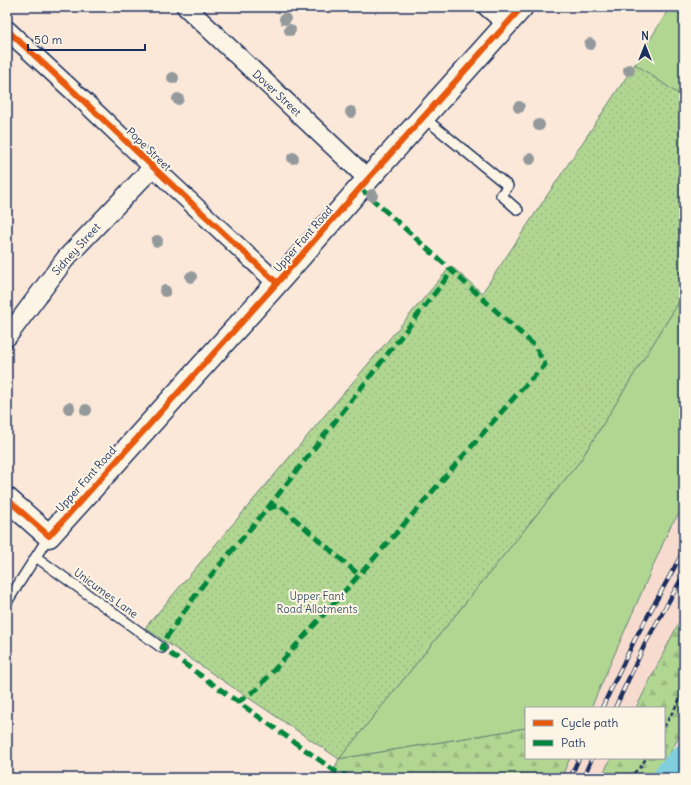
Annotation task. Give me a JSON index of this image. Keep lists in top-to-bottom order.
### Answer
{
  "streets": {
    "street": [
      "Dover Street",
      "Pope Street",
      "Upper Fant Road",
      "Sidney Street"
    ],
    "lane": ["Unicumes Lane"]
  },
  "crossings": [
    ["Dover Street", "Upper Fant Road"],
    ["Pope Street", "Upper Fant Road"],
    ["Pope Street", "Sidney Street"]
  ],
  "parks": ["Upper Fant Road Allotments"],
  "legend": ["Cycle path", "Path"],
  "scale_bar": "50 m",
  "north": "top"
}
